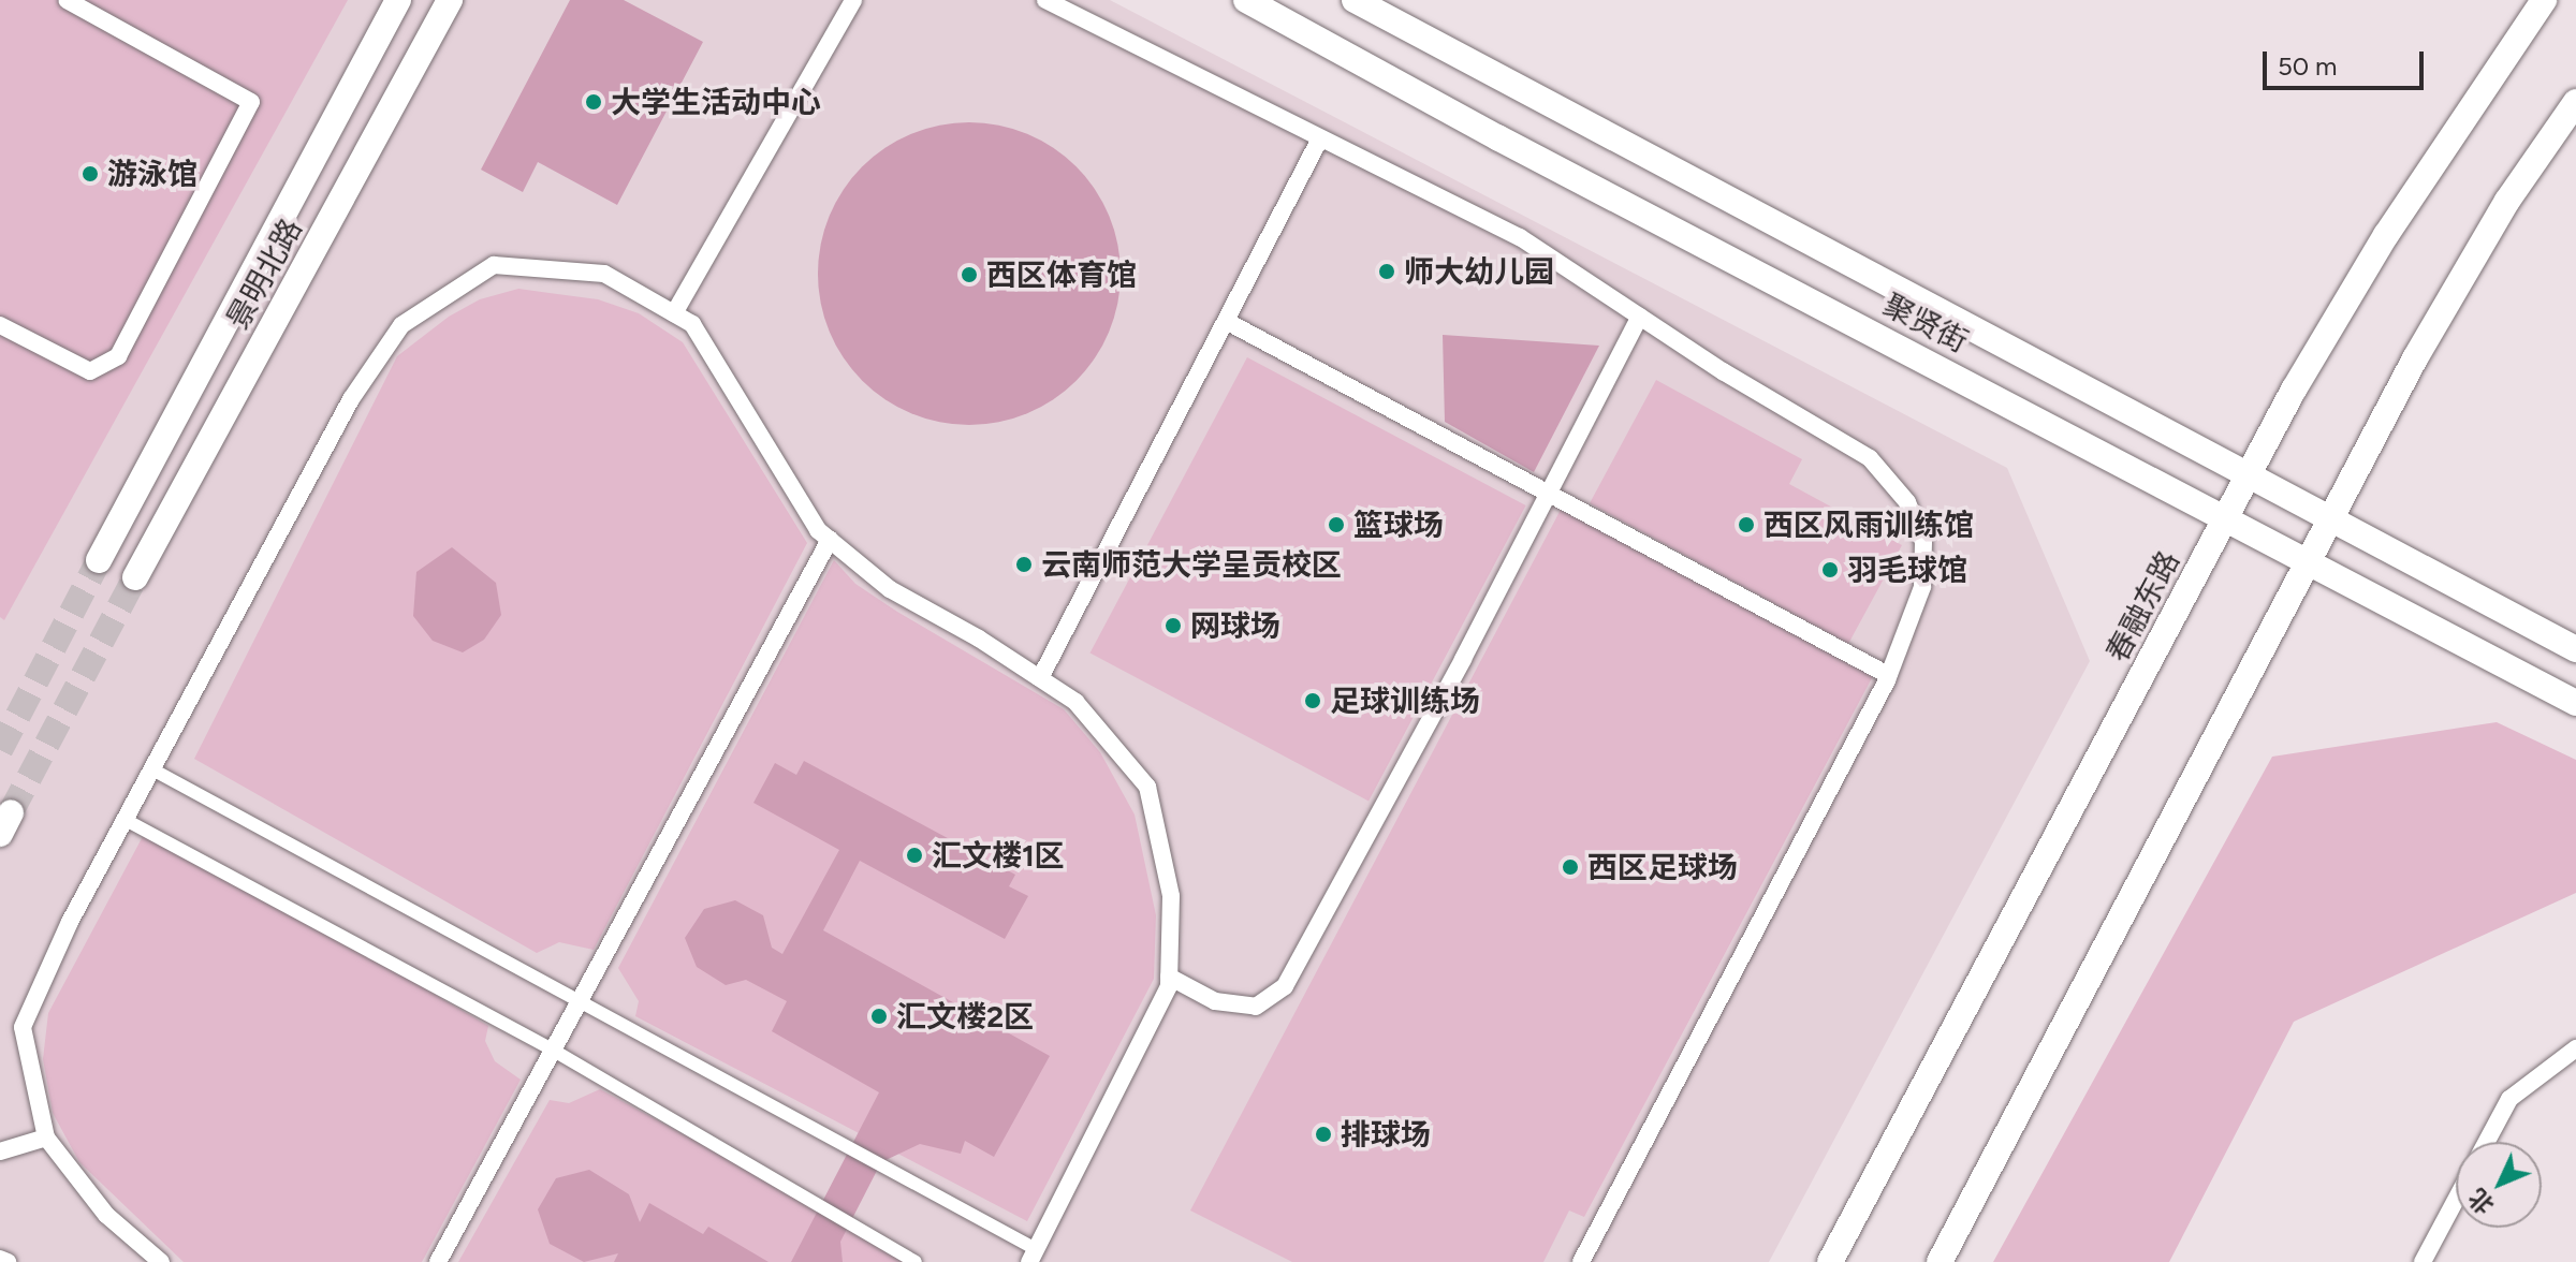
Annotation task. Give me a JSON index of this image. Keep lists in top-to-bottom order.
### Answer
{
  "streets": {
    "main road": ["景明北路", "聚贤街", "春融东路"]
  },
  "crossings": [
    ["聚贤街", "春融东路"]
  ],
  "places": [
    "大学生活动中心",
    "游泳馆",
    "师大幼儿园",
    "西区体育馆",
    "篮球场",
    "西区风雨训练馆",
    "云南师范大学呈贡校区",
    "羽毛球馆",
    "网球场",
    "足球训练场",
    "汇文楼1区",
    "西区足球场",
    "汇文楼2区",
    "排球场"
  ],
  "scale_bar": "50 m",
  "north": "bottom left"
}
